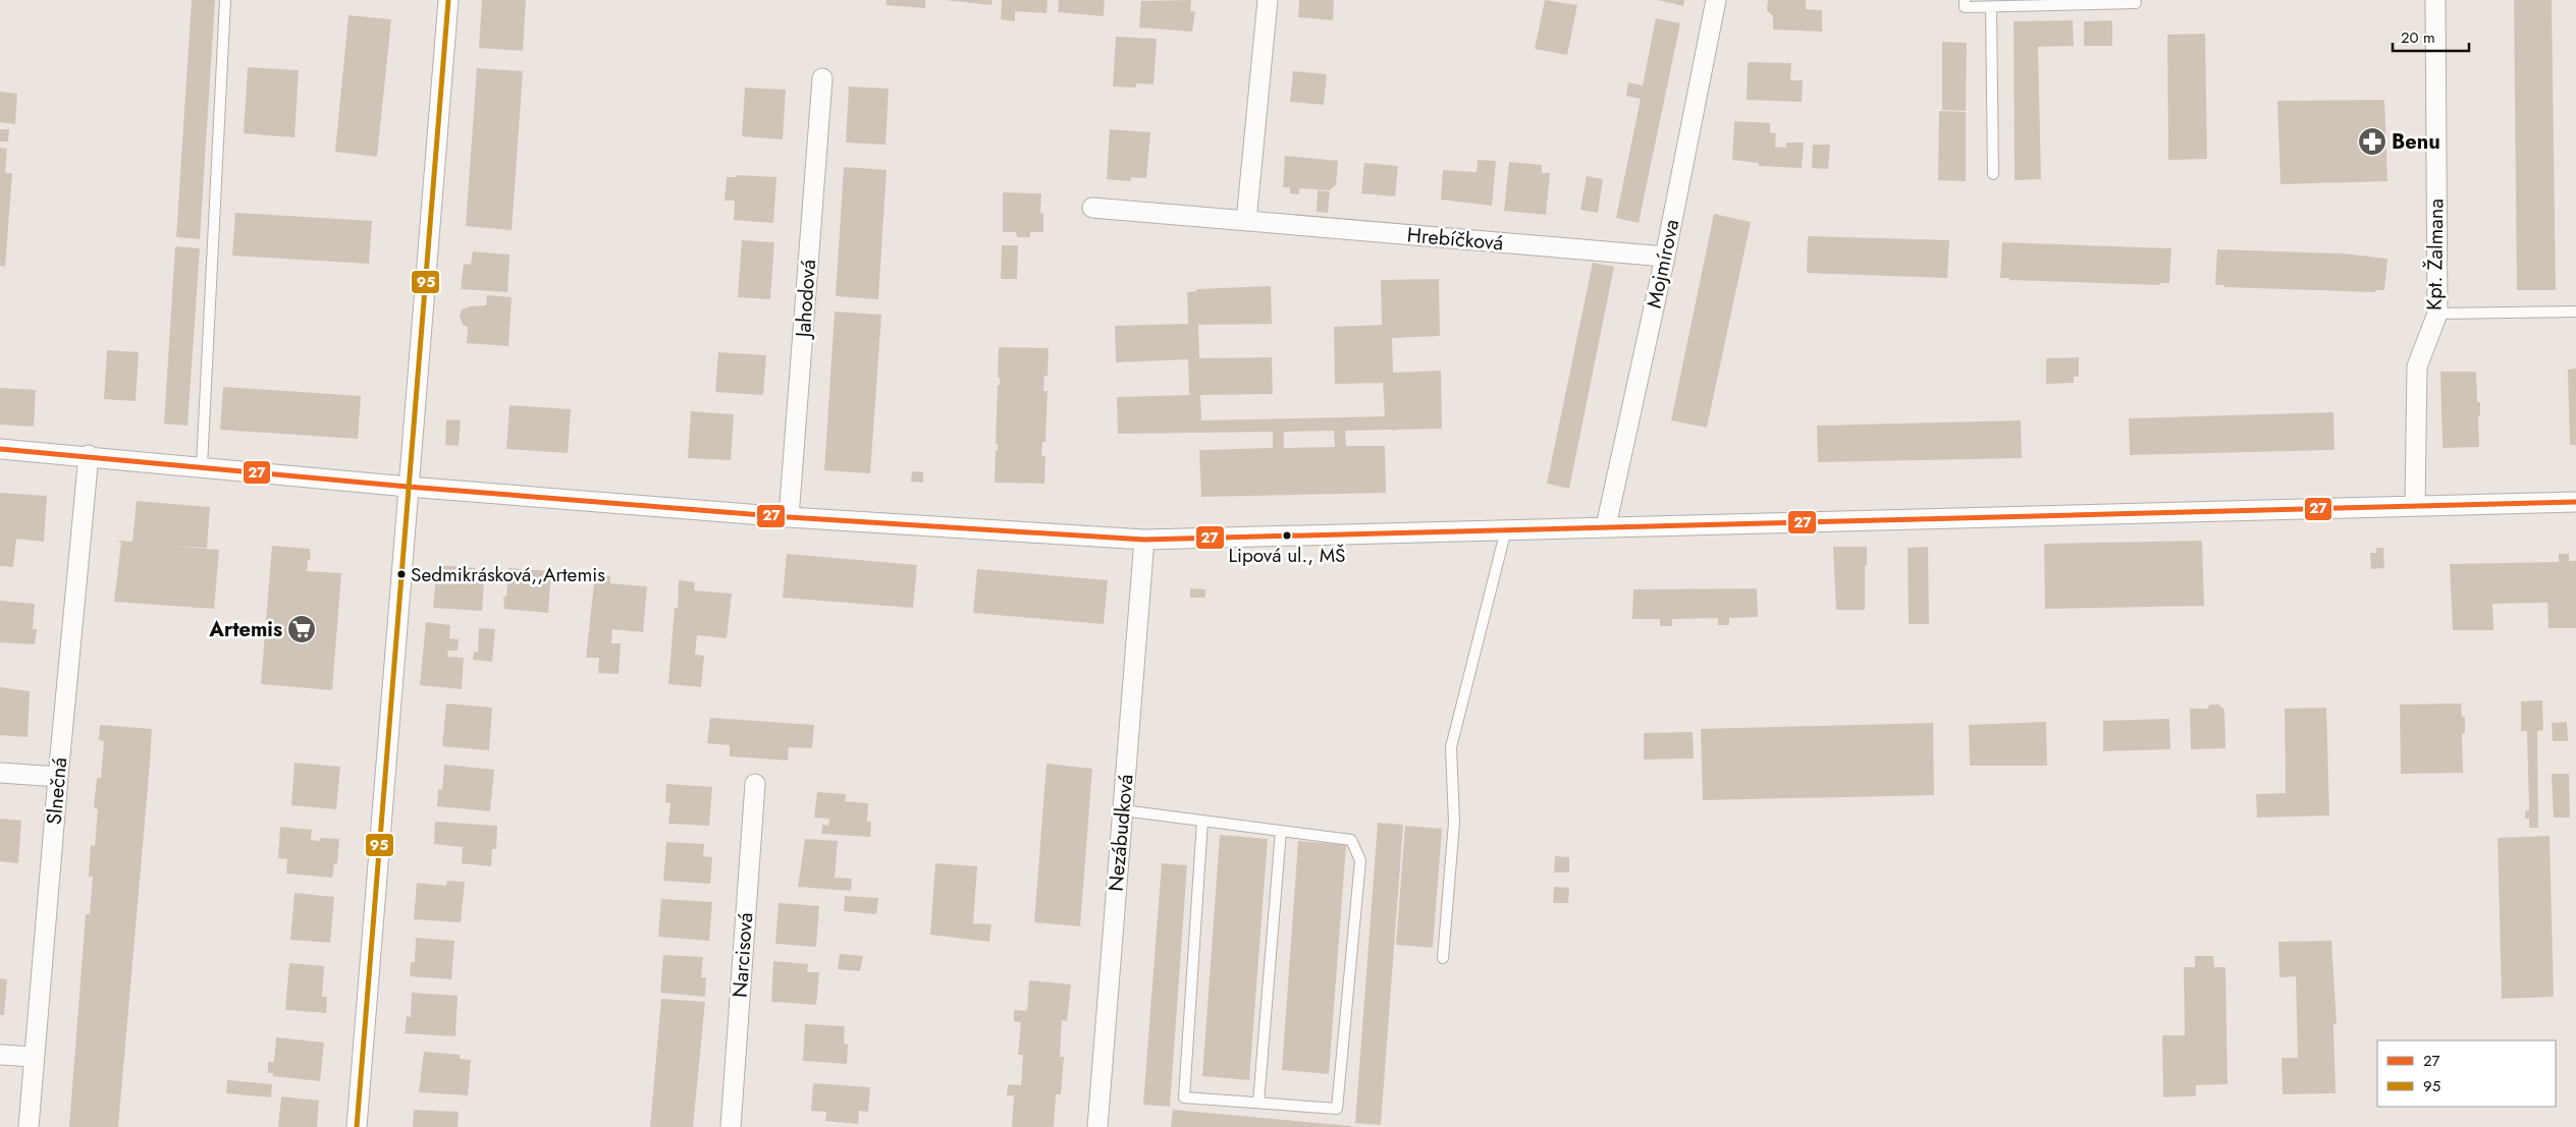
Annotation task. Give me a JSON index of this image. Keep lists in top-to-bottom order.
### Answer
{
  "streets": {
    "street": [
      "Hrebíčková",
      "Kpt. Žalmana",
      "Mojmírova",
      "Jahodová",
      "Slnečná",
      "Nezábudková",
      "Narcisová"
    ]
  },
  "crossings": [
    ["Hrebíčková", "Mojmírova"]
  ],
  "places": {
    "pharmacy": ["Benu"],
    "other": ["Lipová ul., MŠ", "Sedmikrásková,,Artemis"],
    "supermarket": ["Artemis"]
  },
  "lines": ["transit line 95", "transit line 27"],
  "legend": ["27", "95"],
  "scale_bar": "20 m"
}
